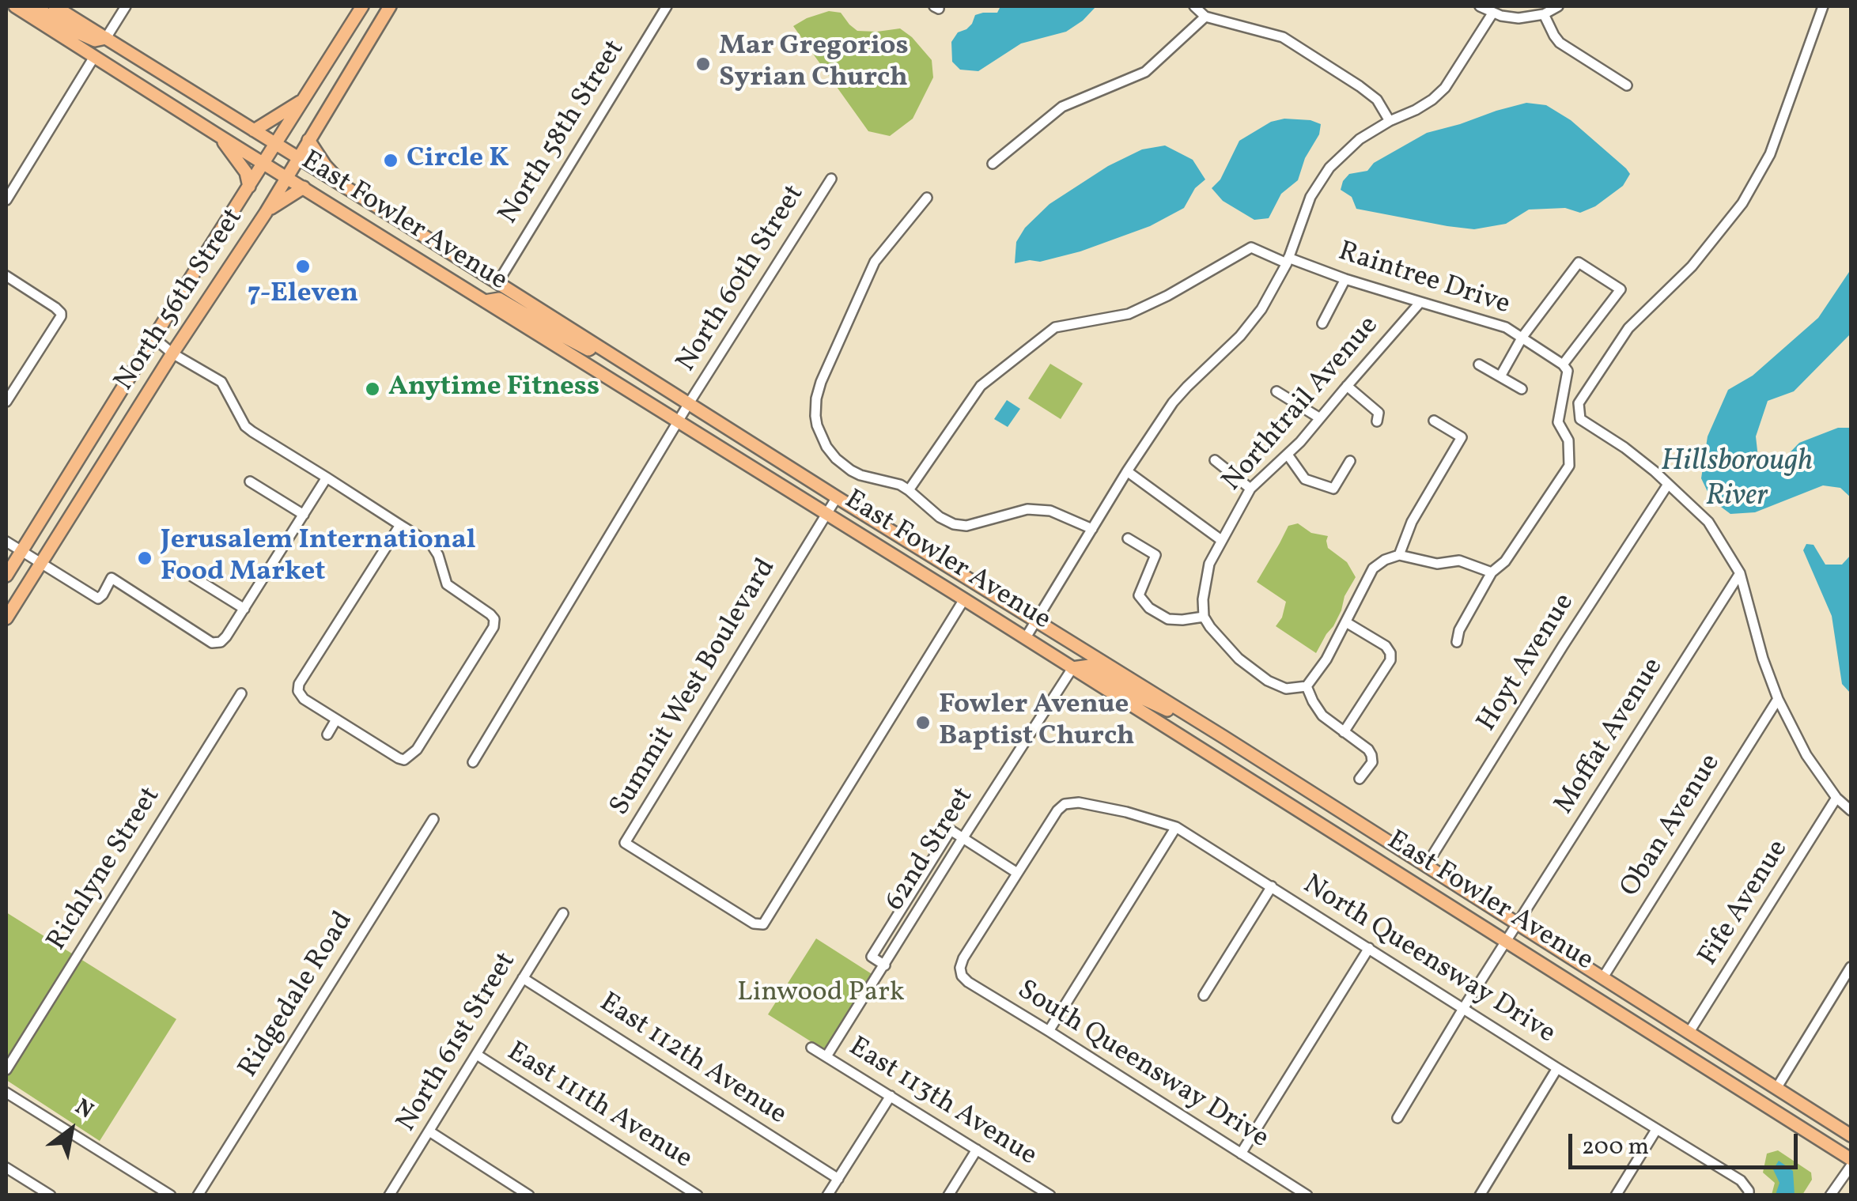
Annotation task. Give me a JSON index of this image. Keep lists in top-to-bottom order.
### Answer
{
  "streets": {
    "main road": ["East Fowler Avenue", "North 56th Street"],
    "street": [
      "North 58th Street",
      "North 60th Street",
      "Raintree Drive",
      "Northtrail Avenue",
      "Hoyt Avenue",
      "Summit West Boulevard",
      "Moffat Avenue",
      "Oban Avenue",
      "62nd Street",
      "Richlyne Street",
      "Fife Avenue",
      "North Queensway Drive",
      "Ridgedale Road",
      "North 61st Street",
      "East 112th Avenue",
      "South Queensway Drive",
      "East 113th Avenue",
      "East 111th Avenue"
    ]
  },
  "crossings": [
    ["North 58th Street", "East Fowler Avenue"],
    ["East Fowler Avenue", "North 60th Street"],
    ["East Fowler Avenue", "North 56th Street"],
    ["East Fowler Avenue", "Hoyt Avenue"],
    ["East Fowler Avenue", "Summit West Boulevard"],
    ["East Fowler Avenue", "Moffat Avenue"],
    ["East Fowler Avenue", "Oban Avenue"],
    ["East Fowler Avenue", "62nd Street"],
    ["East Fowler Avenue", "Fife Avenue"],
    ["Raintree Drive", "Northtrail Avenue"],
    ["Moffat Avenue", "North Queensway Drive"],
    ["62nd Street", "East 113th Avenue"],
    ["North Queensway Drive", "South Queensway Drive"],
    ["North 61st Street", "East 112th Avenue"],
    ["North 61st Street", "East 111th Avenue"]
  ],
  "water": ["Hillsborough River"],
  "parks": ["Linwood Park"],
  "places": [
    "Mar Gregorios Syrian Church",
    "Circle K",
    "7-Eleven",
    "Anytime Fitness",
    "Jerusalem International Food Market",
    "Fowler Avenue Baptist Church"
  ],
  "scale_bar": "200 m",
  "north": "top right"
}
